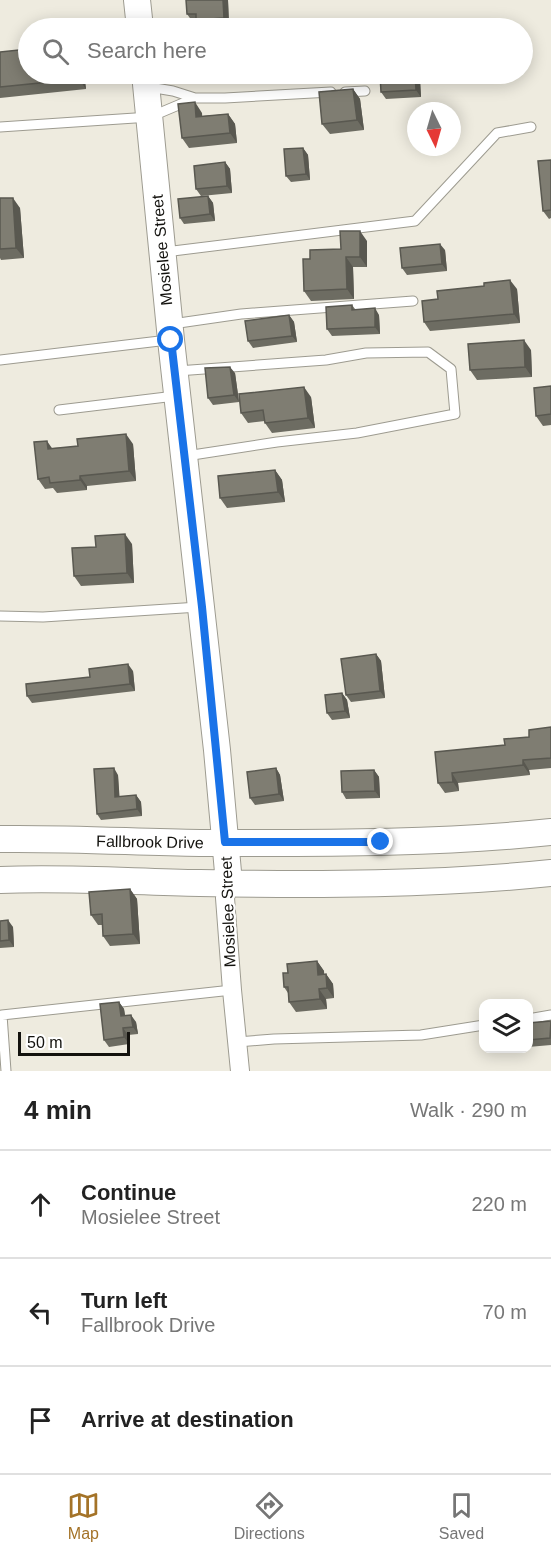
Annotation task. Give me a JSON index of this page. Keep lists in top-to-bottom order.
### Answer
{
  "streets": {
    "main road": ["Mosielee Street", "Fallbrook Drive"]
  },
  "crossings": [
    ["Mosielee Street", "Fallbrook Drive"]
  ],
  "scale_bar": "50 m",
  "north": "bottom",
  "page": {
    "search": "Search here",
    "scale": "50 m",
    "heading": ["4 min", "Walk · 290 m"],
    "list": [
      ["Continue", "Mosielee Street", "220 m"],
      ["Turn left", "Fallbrook Drive", "70 m"],
      "Arrive at destination"
    ],
    "nav": ["Map", "Directions", "Saved"]
  }
}
